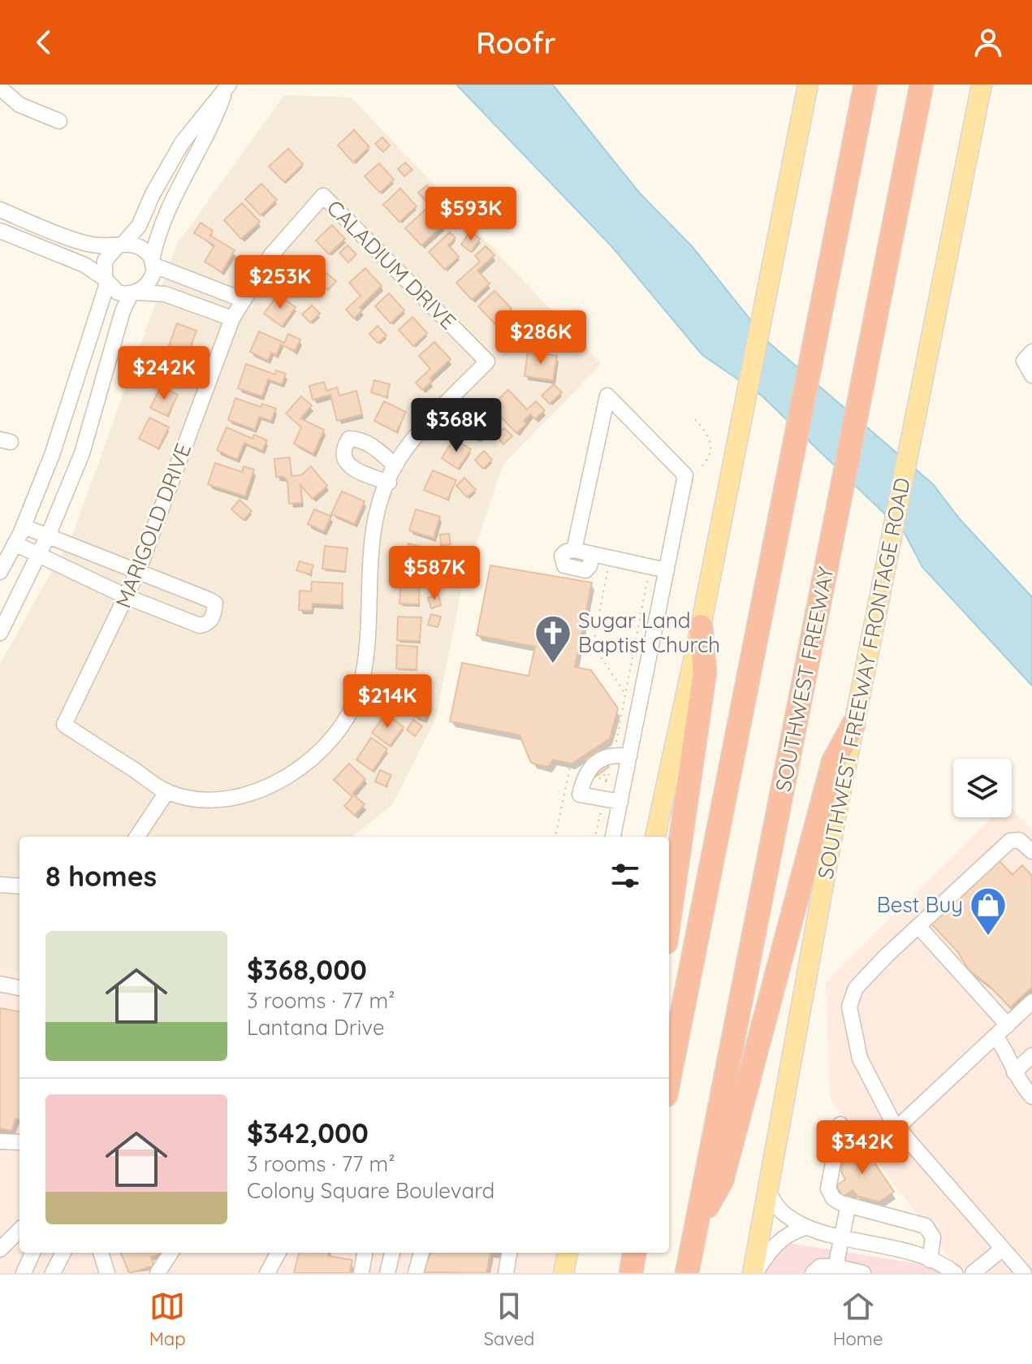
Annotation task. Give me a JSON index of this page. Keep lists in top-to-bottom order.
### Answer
{
  "streets": {
    "highway": ["SOUTHWEST FREEWAY"],
    "main road": ["SOUTHWEST FREEWAY FRONTAGE ROAD"],
    "street": ["CALADIUM DRIVE", "MARIGOLD DRIVE"]
  },
  "crossings": [
    ["CALADIUM DRIVE", "MARIGOLD DRIVE"]
  ],
  "places": {
    "church": ["Sugar Land Baptist Church"],
    "shop": ["Best Buy"]
  },
  "page": {
    "header": "Roofr",
    "price": [
      "$593K",
      "$253K",
      "$286K",
      "$242K",
      "$368K",
      "$587K",
      "$214K",
      "$342K"
    ],
    "heading": "8 homes",
    "list": [
      {
        "name": "$368,000",
        "note": "3 rooms · 77 m² · Lantana Drive"
      },
      {
        "name": "$342,000",
        "note": "3 rooms · 77 m² · Colony Square Boulevard"
      }
    ],
    "tabs": ["Map", "Saved", "Home"]
  }
}
